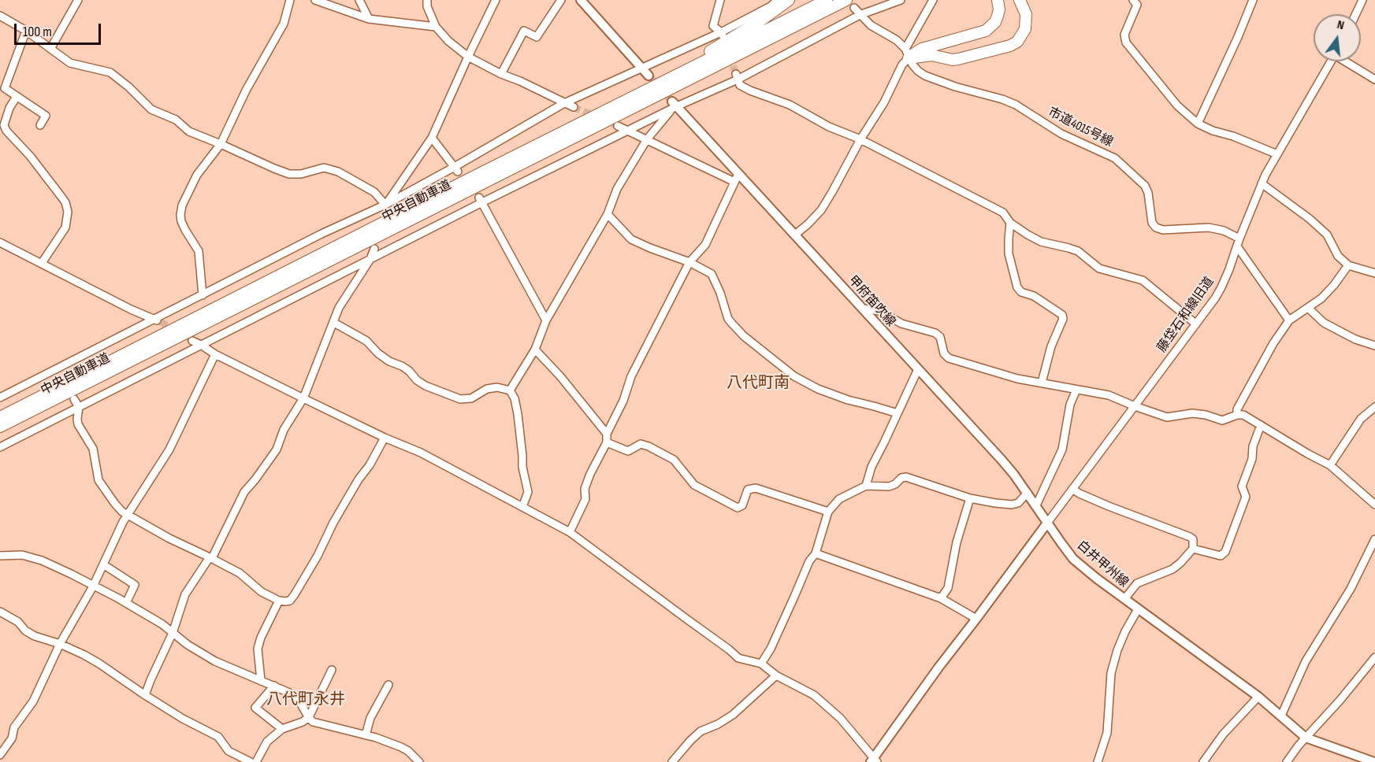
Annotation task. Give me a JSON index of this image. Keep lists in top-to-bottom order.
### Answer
{
  "streets": {
    "highway": ["中央自動車道"],
    "main road": ["甲府笛吹線", "白井甲州線"],
    "street": ["市道4015号線", "藤垈石和線旧道"]
  },
  "crossings": [
    ["市道4015号線", "藤垈石和線旧道"],
    ["甲府笛吹線", "藤垈石和線旧道"],
    ["甲府笛吹線", "白井甲州線"],
    ["藤垈石和線旧道", "白井甲州線"]
  ],
  "districts": ["八代町南", "八代町永井"],
  "scale_bar": "100 m",
  "north": "top"
}
